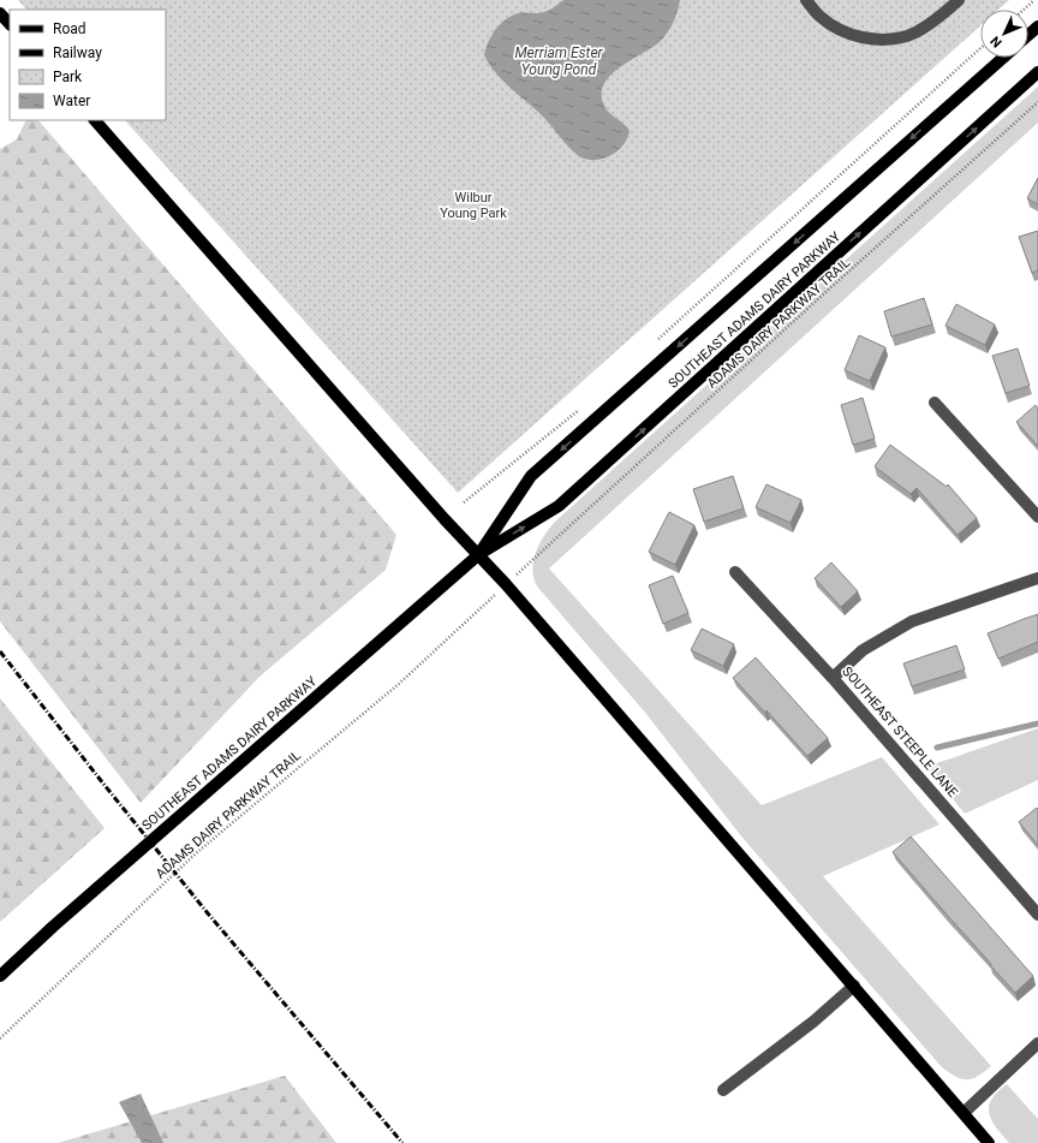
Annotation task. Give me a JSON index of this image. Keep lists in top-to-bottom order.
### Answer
{
  "streets": {
    "main road": ["SOUTHEAST ADAMS DAIRY PARKWAY"],
    "street": ["SOUTHEAST STEEPLE LANE"],
    "path": ["ADAMS DAIRY PARKWAY TRAIL"]
  },
  "water": ["Merriam Ester Young Pond"],
  "parks": ["Wilbur Young Park"],
  "legend": [
    "Road",
    "Railway",
    "Park",
    "Water"
  ],
  "north": "bottom left"
}
